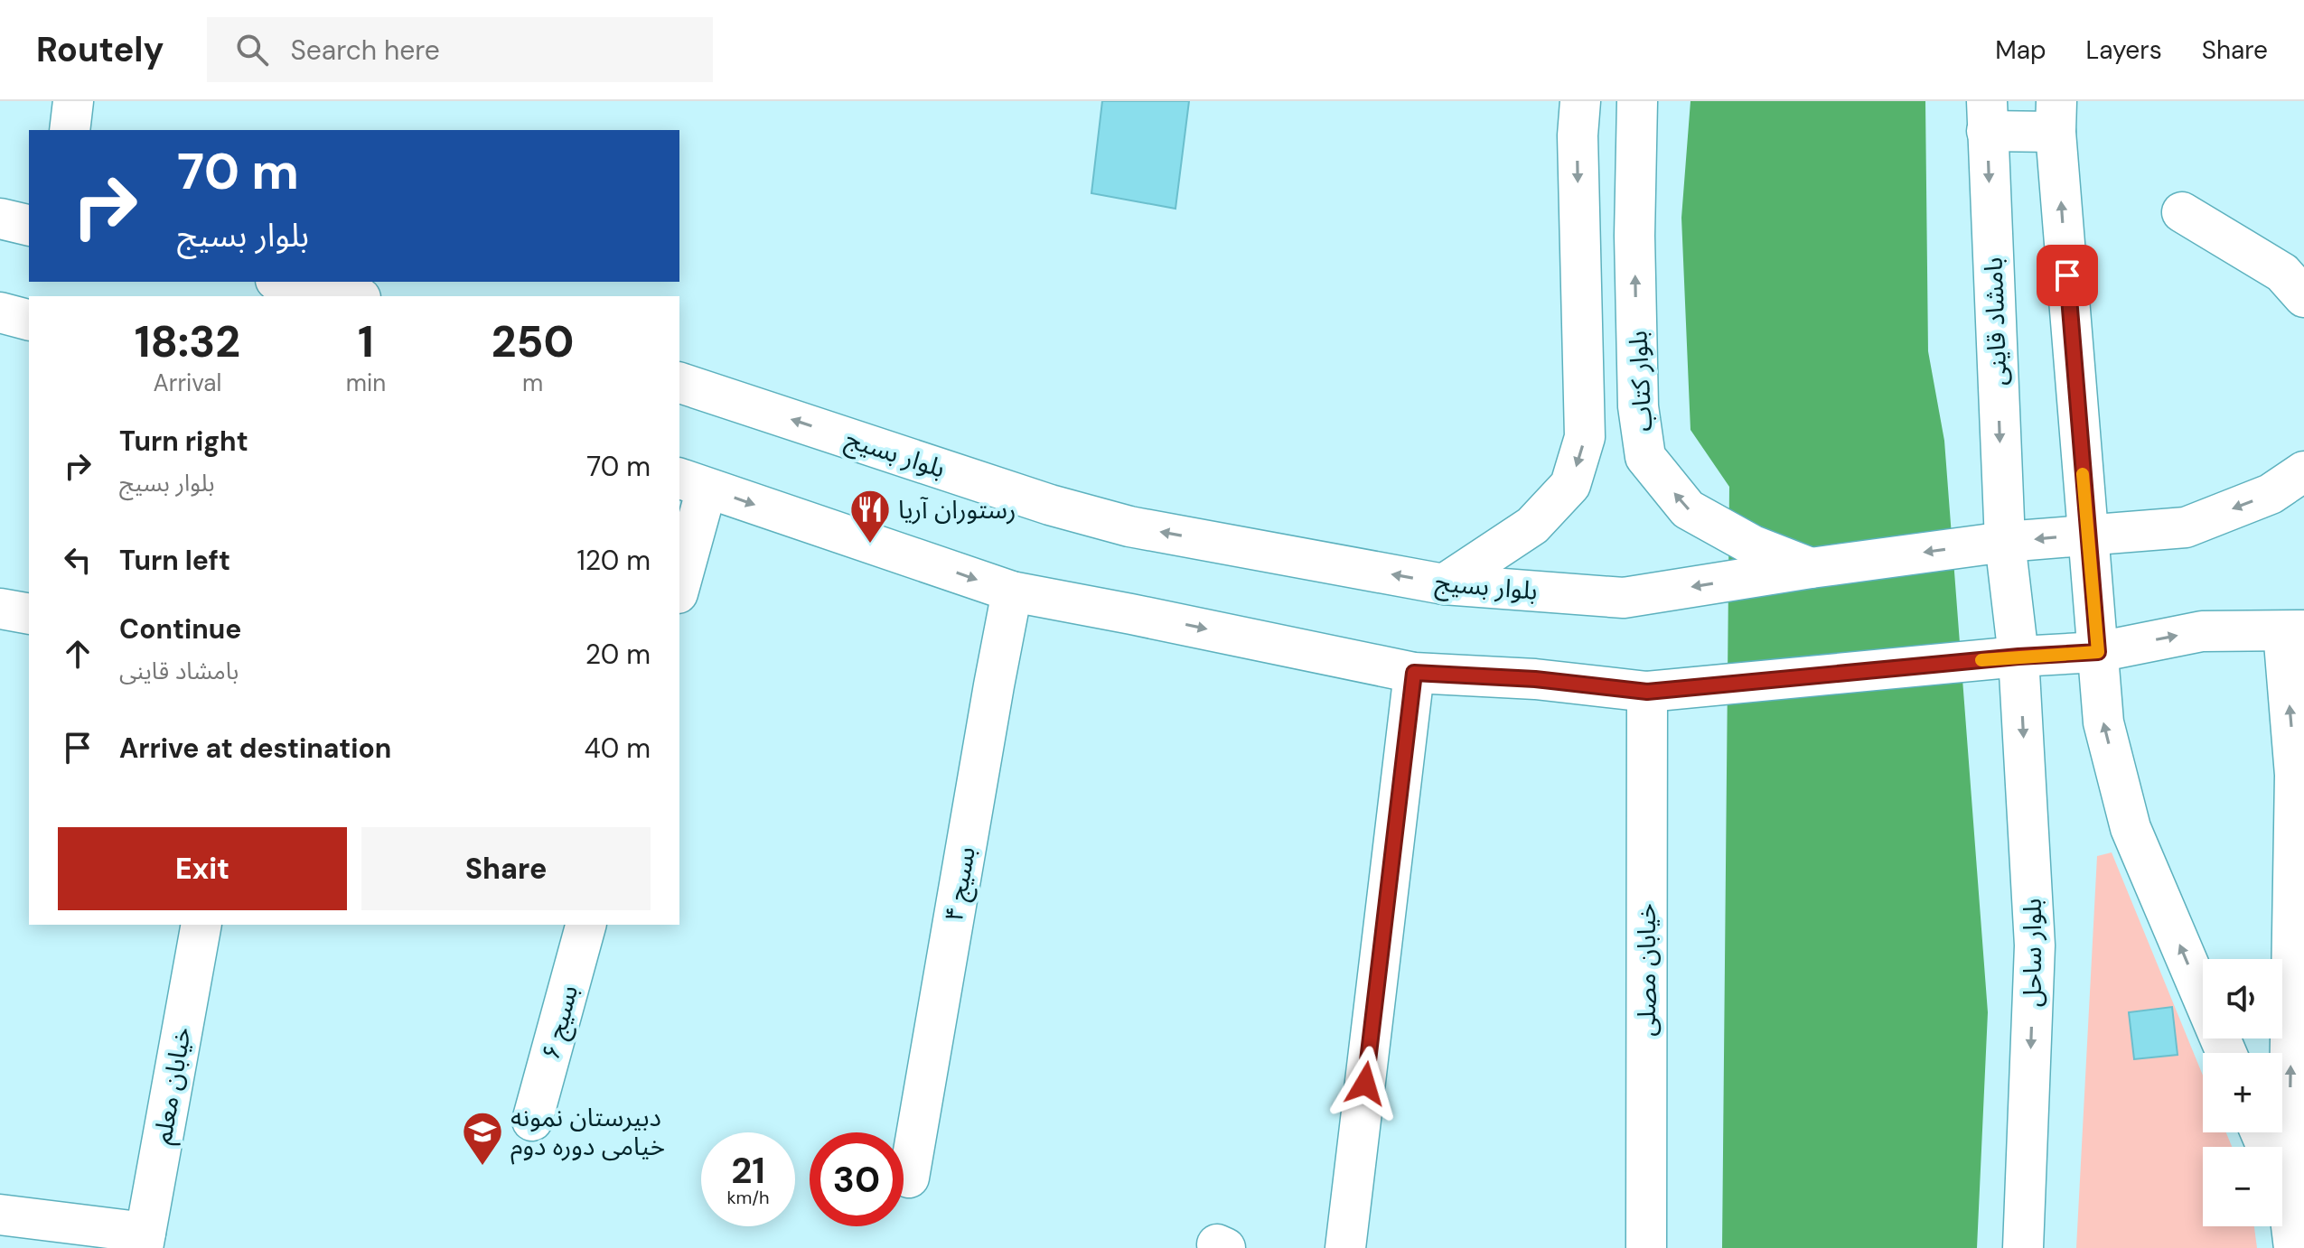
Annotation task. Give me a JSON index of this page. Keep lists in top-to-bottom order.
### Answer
{
  "streets": {
    "main road": [
      "بامشاد قاینی",
      "بلوار کتاب",
      "بلوار بسیج",
      "بسیج ۴",
      "بلوار ساحل",
      "خیابان مصلی",
      "بسیج ۶",
      "خیابان معلم"
    ]
  },
  "crossings": [
    ["بامشاد قاینی", "بلوار بسیج"],
    ["بامشاد قاینی", "بلوار ساحل"],
    ["بلوار کتاب", "بلوار بسیج"]
  ],
  "places": {
    "restaurant": ["رستوران آریا"],
    "school or university": ["دبیرستان نمونه خیامی دوره دوم"]
  },
  "page": {
    "header": "Routely",
    "search": "Search here",
    "nav": ["Map", "Layers", "Share"],
    "turn": ["70 m", "بلوار بسیج"],
    "eta": [
      "18:32",
      "Arrival",
      "1",
      "min",
      "250",
      "m"
    ],
    "list": [
      {
        "name": "Turn right",
        "note": "بلوار بسیج",
        "value": "70 m"
      },
      {
        "name": "Turn left",
        "value": "120 m"
      },
      {
        "name": "Continue",
        "note": "بامشاد قاینی",
        "value": "20 m"
      },
      {
        "name": "Arrive at destination",
        "value": "40 m"
      }
    ],
    "buttons": ["Exit", "Share"],
    "map_buttons": ["+", "−"],
    "speed": "21 km/h",
    "limit": "30"
  }
}
